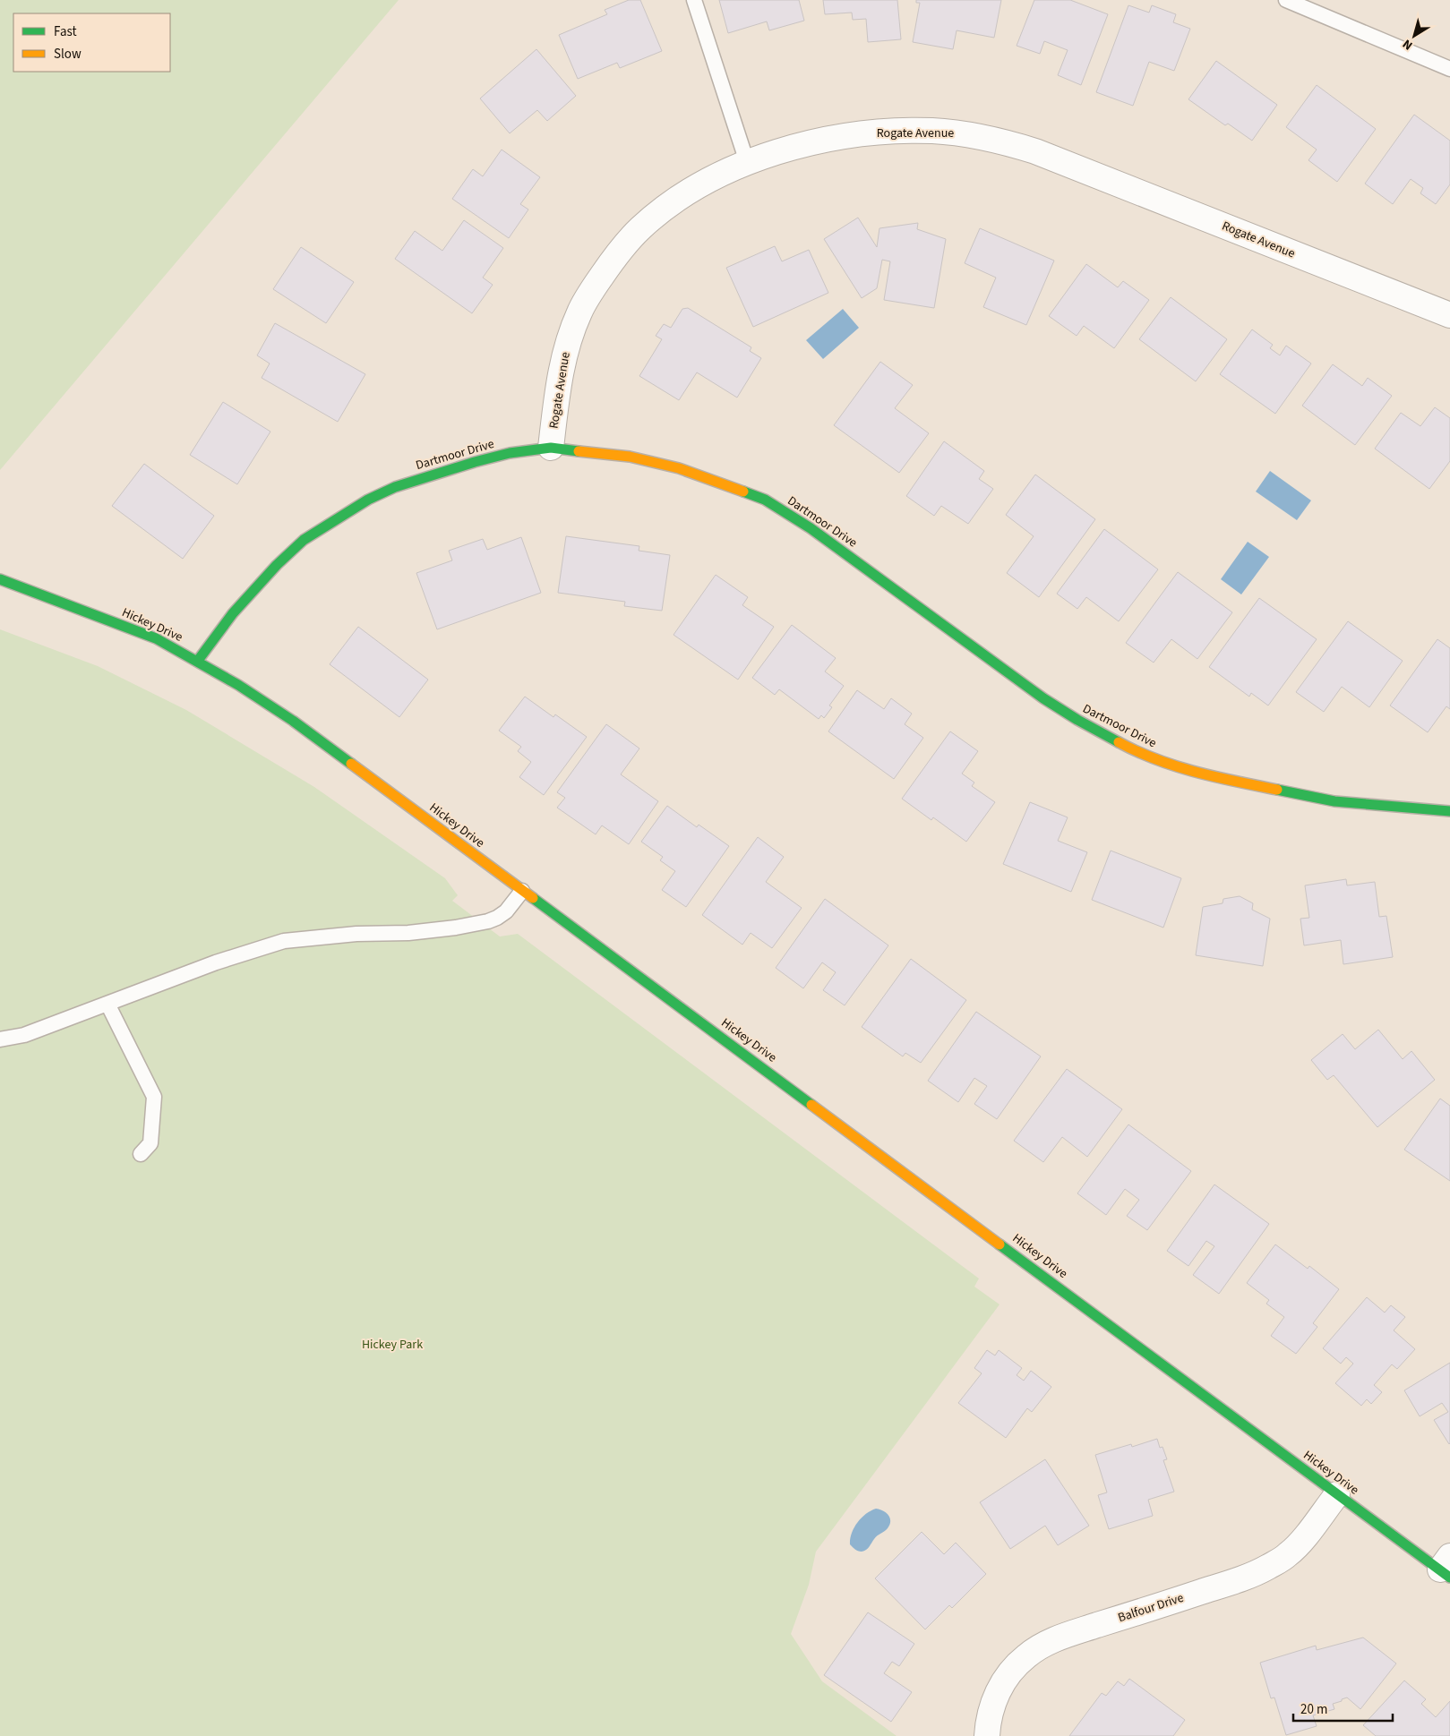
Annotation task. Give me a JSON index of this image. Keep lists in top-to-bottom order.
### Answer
{
  "streets": {
    "street": [
      "Rogate Avenue",
      "Dartmoor Drive",
      "Hickey Drive",
      "Balfour Drive"
    ]
  },
  "crossings": [
    ["Rogate Avenue", "Dartmoor Drive"],
    ["Dartmoor Drive", "Hickey Drive"],
    ["Hickey Drive", "Balfour Drive"]
  ],
  "parks": ["Hickey Park"],
  "legend": ["Fast", "Slow"],
  "scale_bar": "20 m",
  "north": "bottom left"
}
